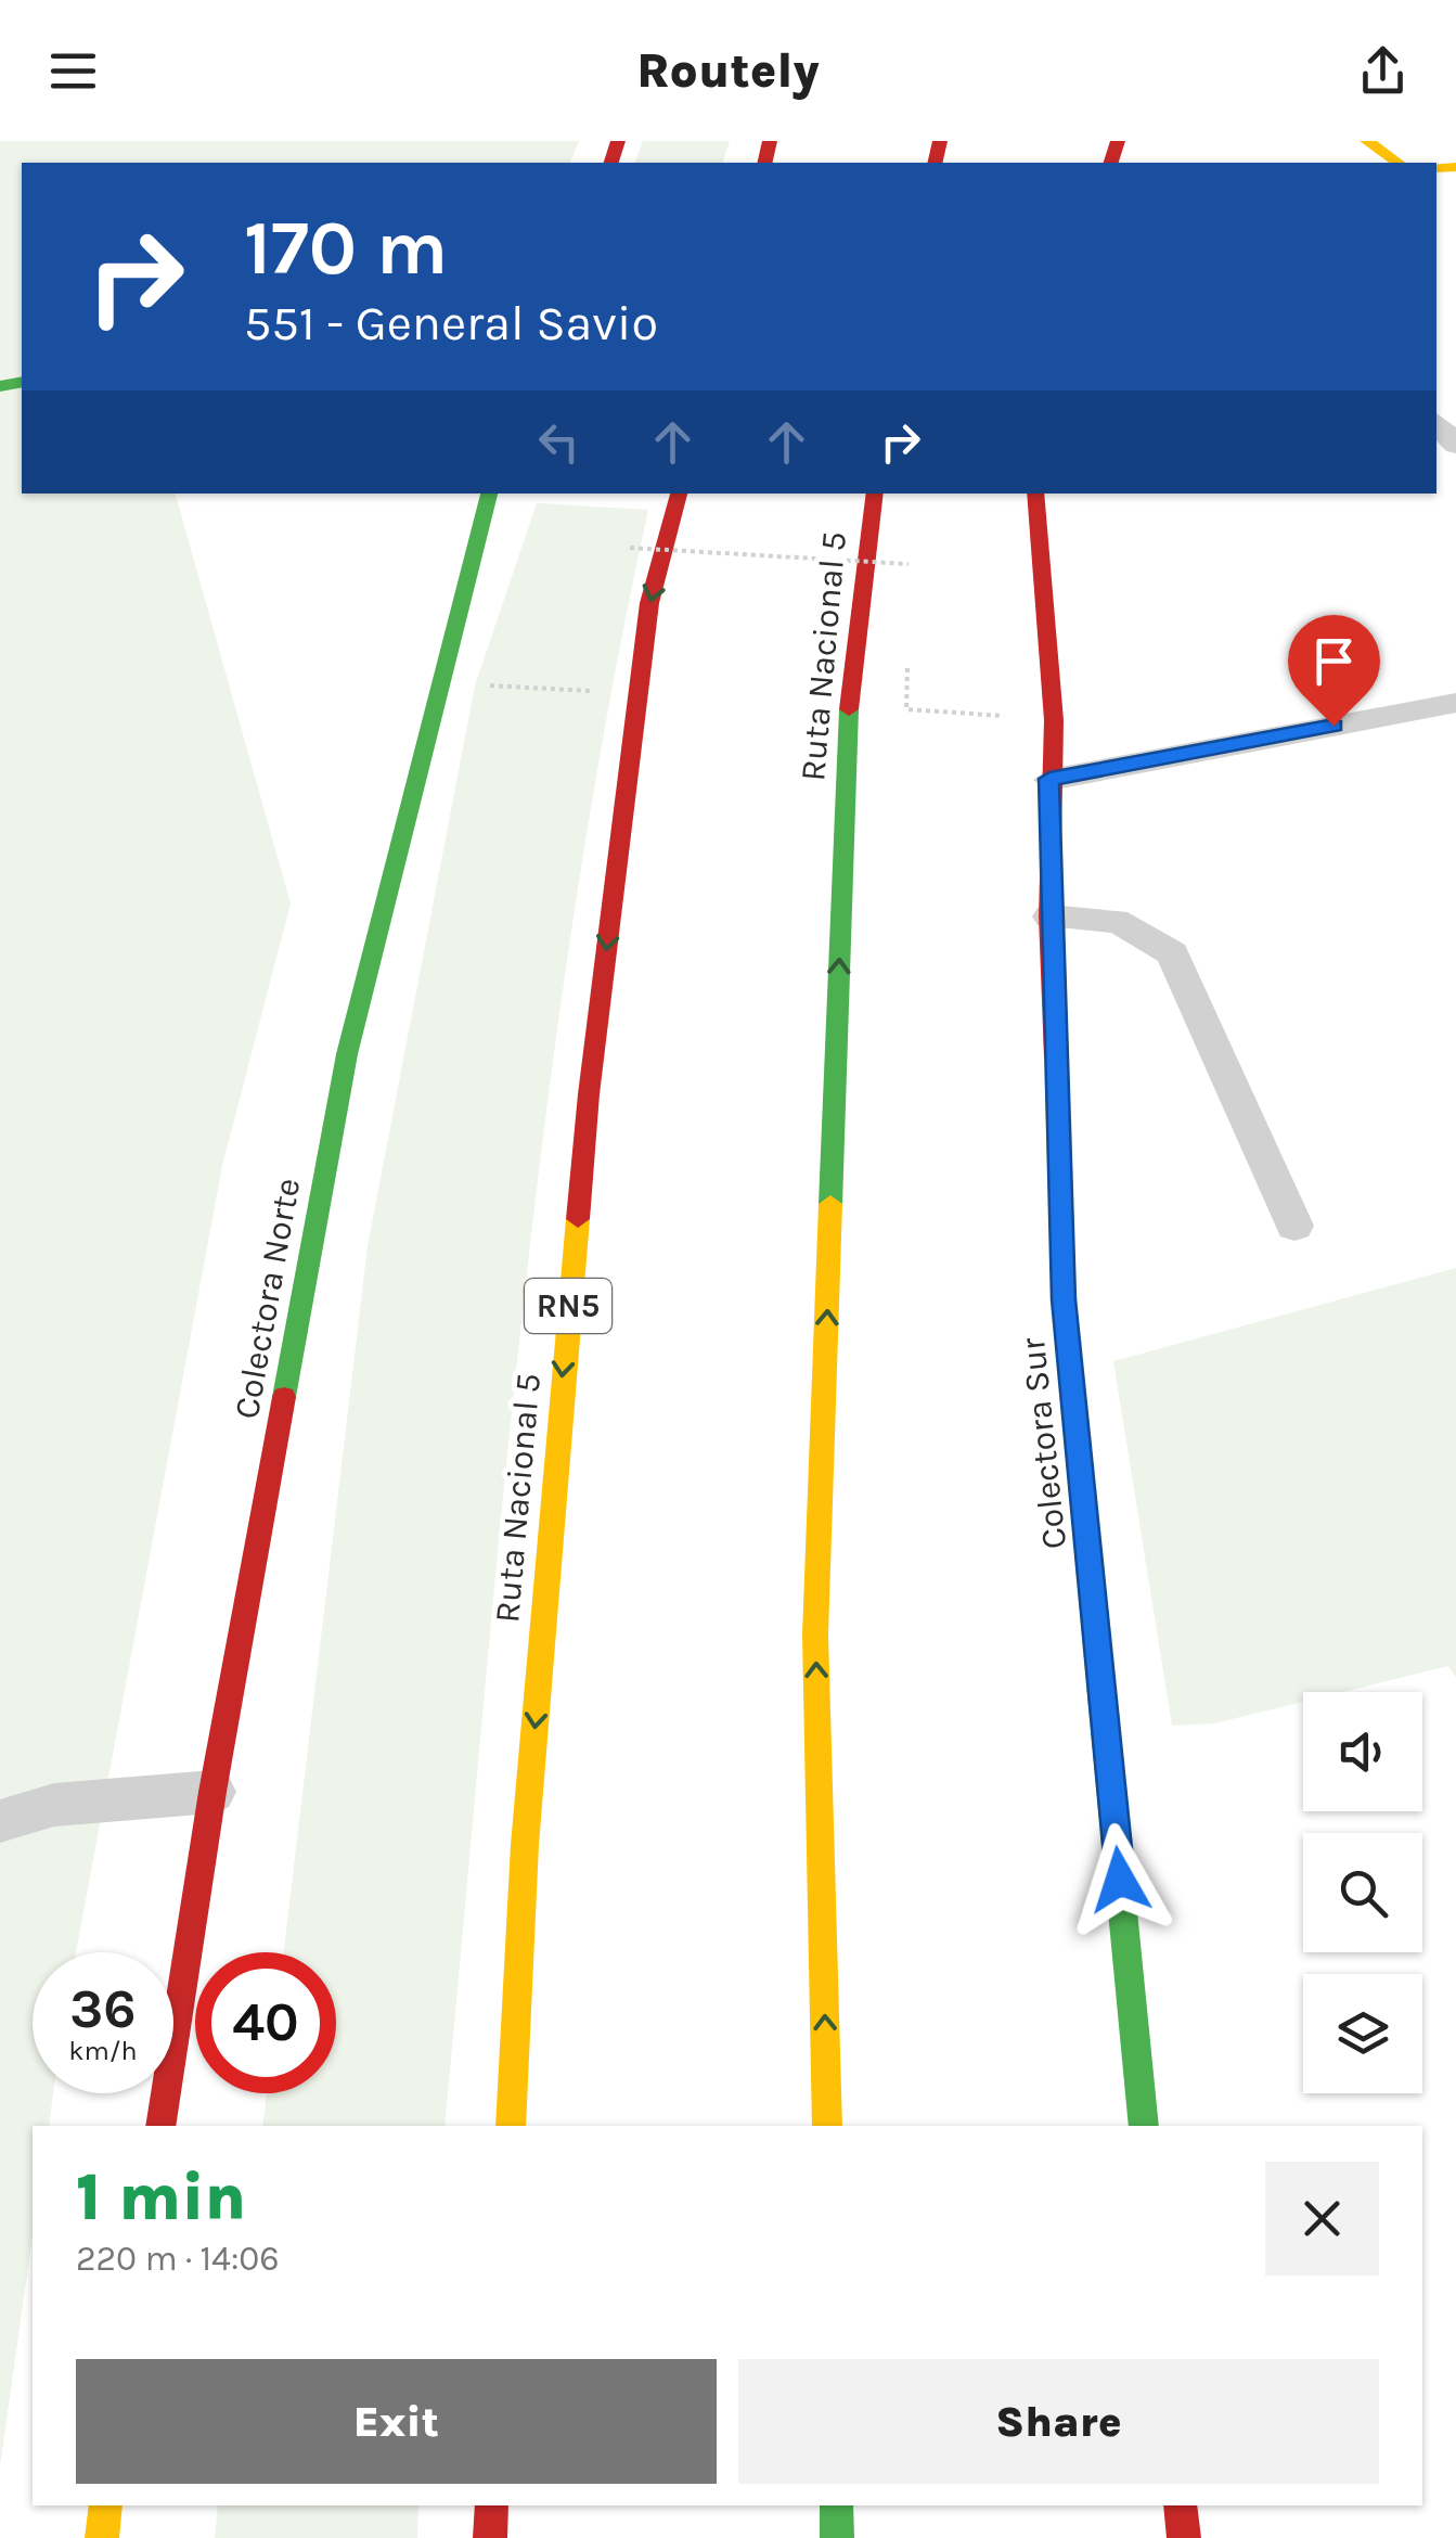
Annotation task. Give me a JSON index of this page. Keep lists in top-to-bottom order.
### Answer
{
  "streets": {
    "main road": [
      "Ruta Nacional 5",
      "Colectora Norte",
      "RN5",
      "Colectora Sur"
    ]
  },
  "page": {
    "header": "Routely",
    "turn": ["170 m", "551 - General Savio"],
    "speed": "36 km/h",
    "limit": "40",
    "heading": ["1 min", "220 m · 14:06"],
    "buttons": ["Exit", "Share"]
  }
}
